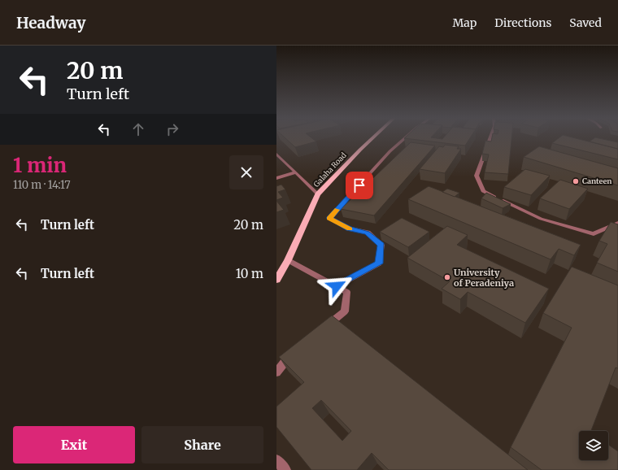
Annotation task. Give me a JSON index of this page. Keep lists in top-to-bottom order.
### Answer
{
  "streets": {
    "main road": ["Galaha Road"]
  },
  "places": ["Canteen", "University of Peradeniya"],
  "page": {
    "header": "Headway",
    "nav": ["Map", "Directions", "Saved"],
    "turn": ["20 m", "Turn left"],
    "heading": ["1 min", "110 m · 14:17"],
    "list": [
      {
        "name": "Turn left",
        "value": "20 m"
      },
      {
        "name": "Turn left",
        "value": "10 m"
      }
    ],
    "buttons": ["Exit", "Share"]
  }
}
